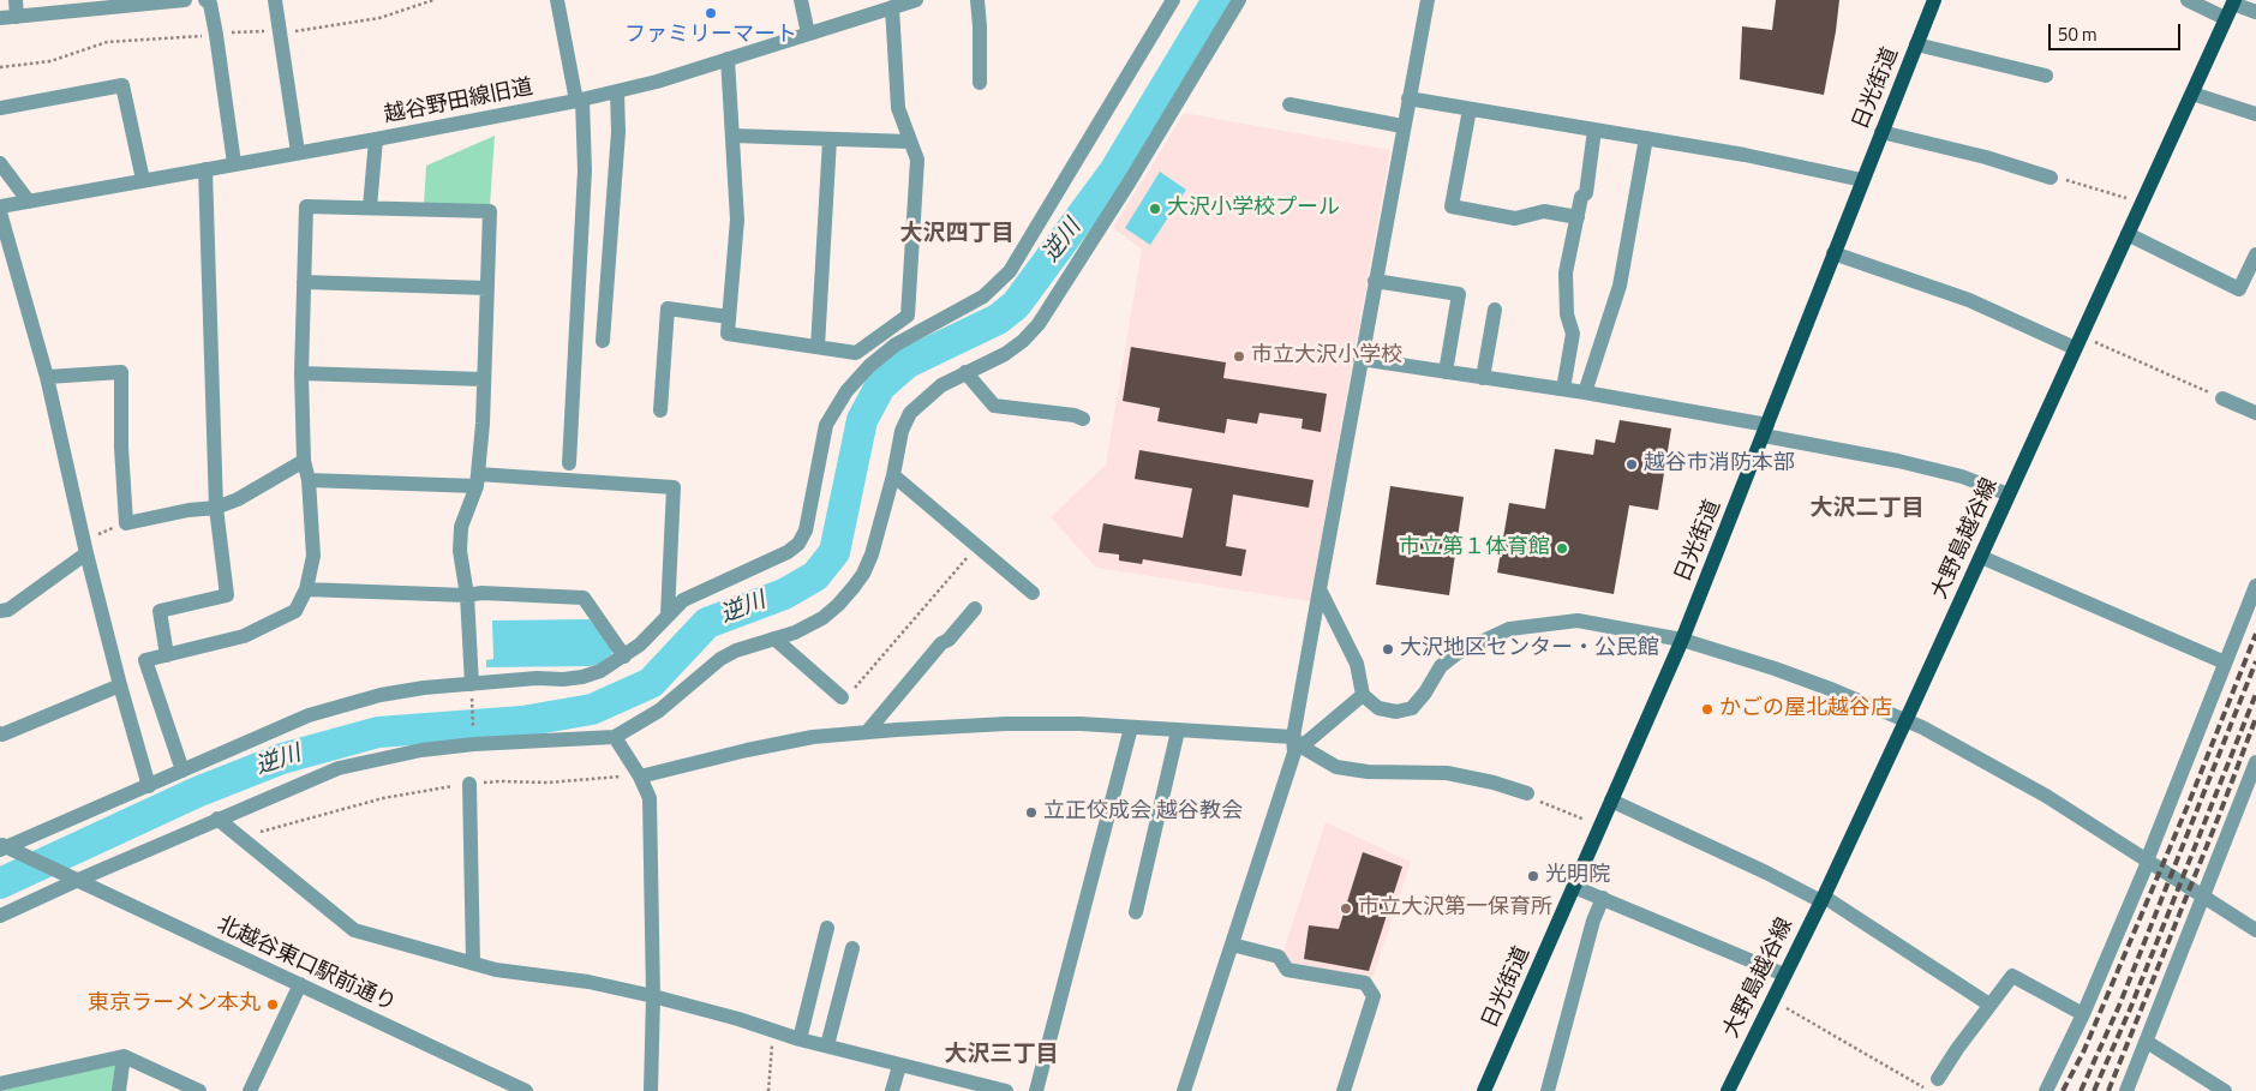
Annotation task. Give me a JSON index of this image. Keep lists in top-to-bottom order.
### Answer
{
  "streets": {
    "main road": ["日光街道", "大野島越谷線"],
    "street": ["越谷野田線旧道", "北越谷東口駅前通り"]
  },
  "districts": ["大沢四丁目", "大沢二丁目", "大沢三丁目"],
  "water": ["逆川"],
  "places": [
    "ファミリーマート",
    "大沢小学校プール",
    "市立大沢小学校",
    "越谷市消防本部",
    "市立第１体育館",
    "大沢地区センター・公民館",
    "かごの屋北越谷店",
    "立正佼成会 越谷教会",
    "光明院",
    "市立大沢第一保育所",
    "東京ラーメン本丸"
  ],
  "scale_bar": "50 m"
}
